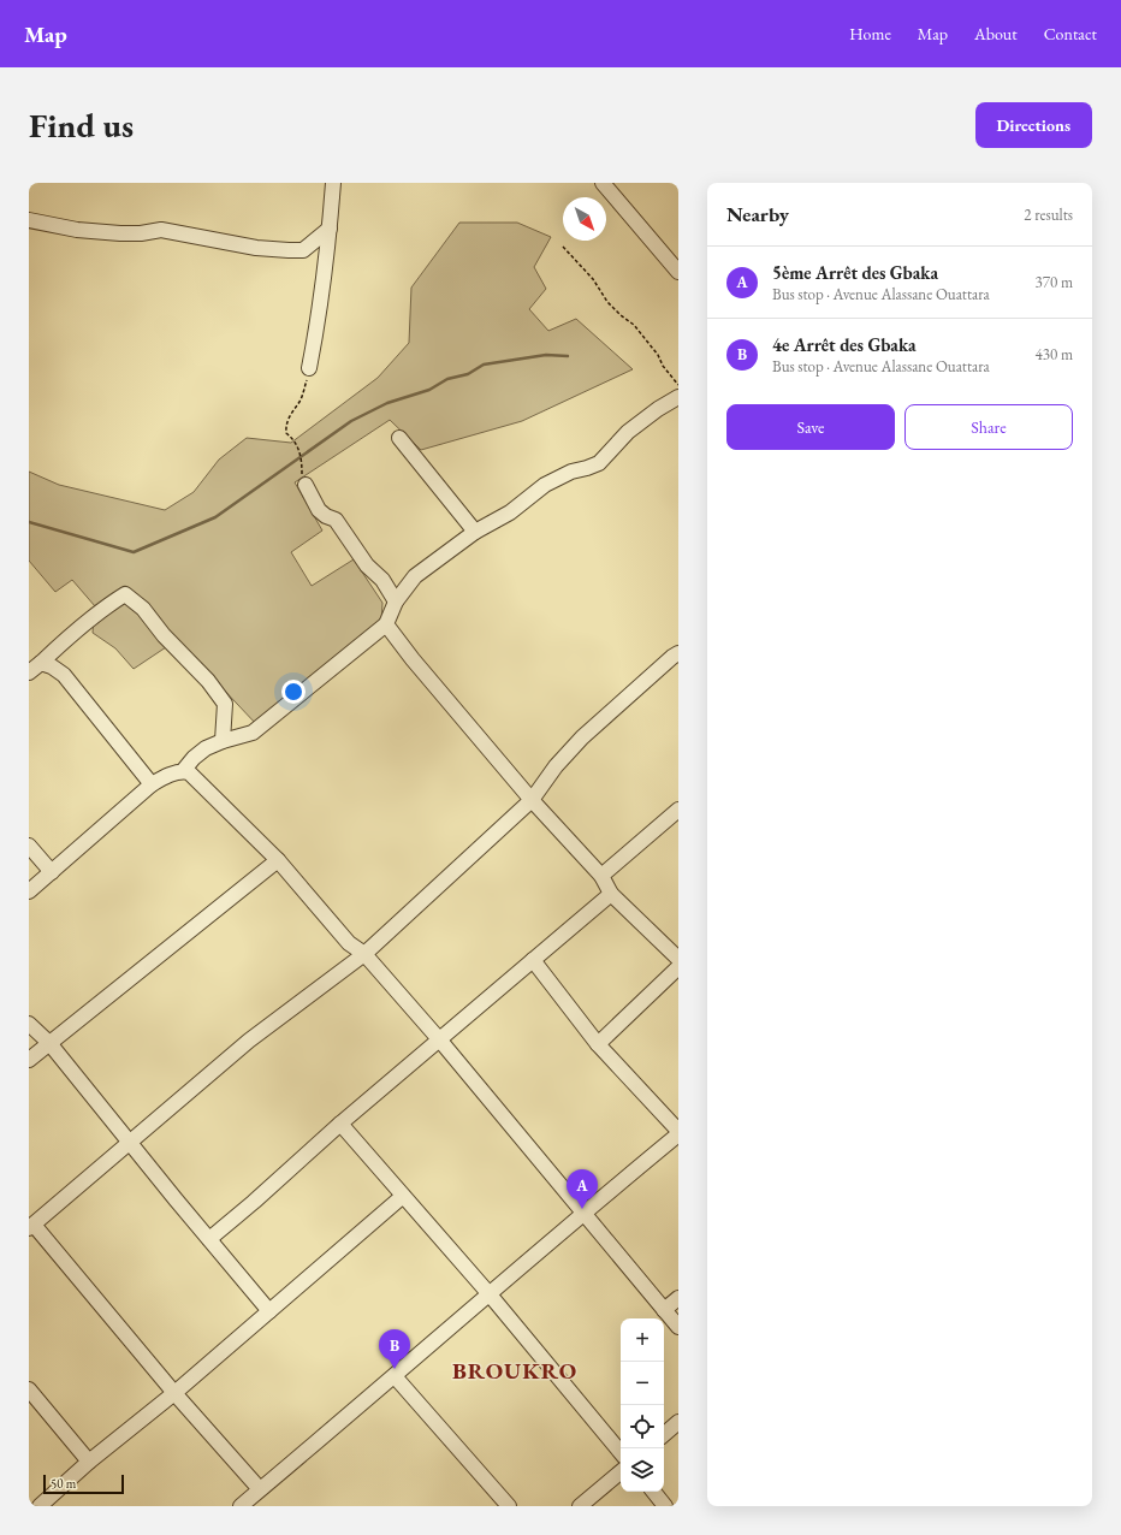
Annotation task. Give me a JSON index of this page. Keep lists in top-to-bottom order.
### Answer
{
  "districts": ["BROUKRO"],
  "scale_bar": "50 m",
  "north": "bottom right",
  "page": {
    "header": "Map",
    "nav": [
      "Home",
      "Map",
      "About",
      "Contact"
    ],
    "buttons": [
      "Directions",
      ["Save", "Share"]
    ],
    "title": "Find us",
    "heading": ["Nearby", "2 results"],
    "list": [
      {
        "mark": "A",
        "name": "5ème Arrêt des Gbaka",
        "note": "Bus stop · Avenue Alassane Ouattara",
        "value": "370 m"
      },
      {
        "mark": "B",
        "name": "4e Arrêt des Gbaka",
        "note": "Bus stop · Avenue Alassane Ouattara",
        "value": "430 m"
      }
    ],
    "pins": ["A", "B"],
    "map_buttons": ["+", "−"],
    "scale": "50 m"
  }
}
